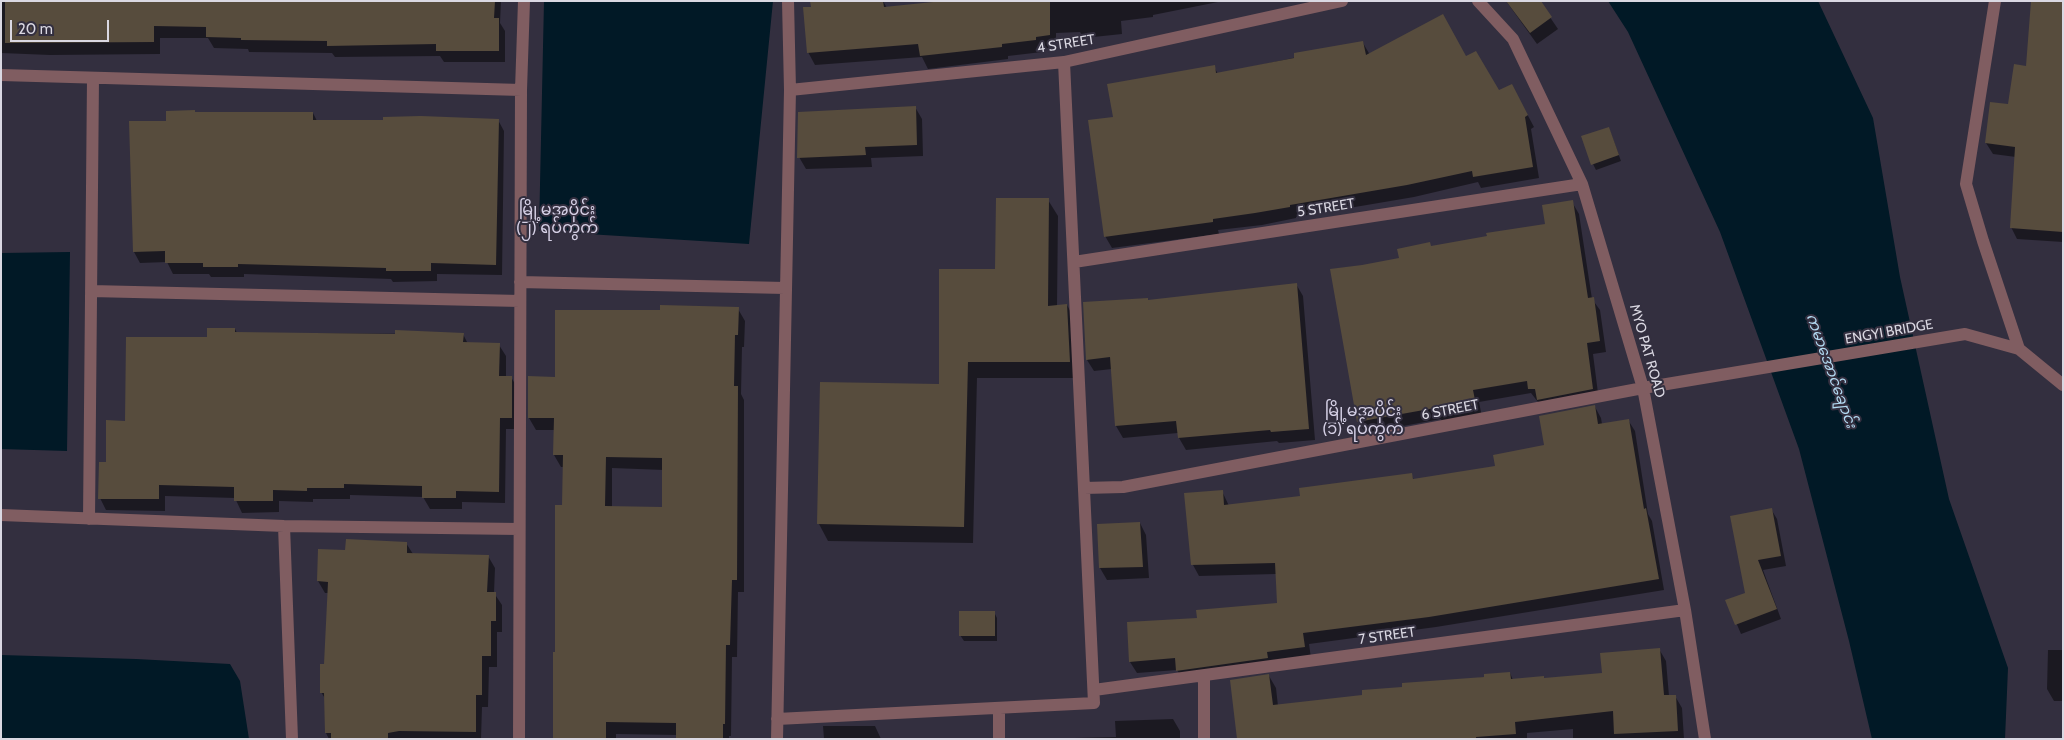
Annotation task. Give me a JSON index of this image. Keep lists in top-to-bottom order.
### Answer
{
  "streets": {
    "street": [
      "4 STREET",
      "5 STREET",
      "ENGYI BRIDGE",
      "MYO PAT ROAD",
      "6 STREET",
      "7 STREET"
    ]
  },
  "crossings": [
    ["5 STREET", "MYO PAT ROAD"],
    ["ENGYI BRIDGE", "MYO PAT ROAD"],
    ["ENGYI BRIDGE", "6 STREET"],
    ["MYO PAT ROAD", "6 STREET"],
    ["MYO PAT ROAD", "7 STREET"]
  ],
  "districts": ["မြို့မအပိုင်း (၂) ရပ်ကွက်", "မြို့မအပိုင်း (၁) ရပ်ကွက်"],
  "water": ["ကမာအောင်ချောင်း"],
  "scale_bar": "20 m"
}
